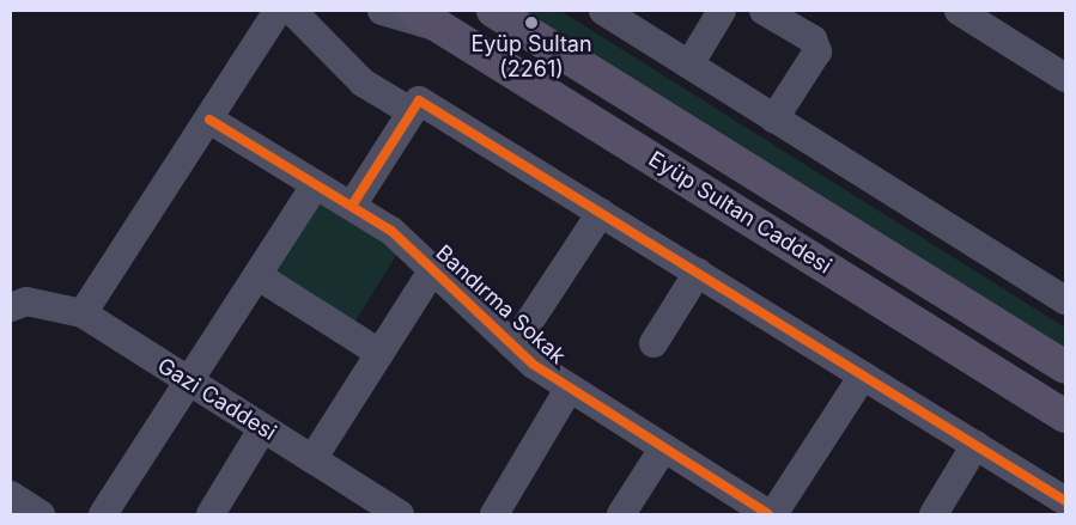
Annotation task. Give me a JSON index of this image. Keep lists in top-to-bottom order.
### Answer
{
  "streets": {
    "main road": ["Eyüp Sultan Caddesi"],
    "street": ["Bandırma Sokak", "Gazi Caddesi"]
  },
  "places": ["Eyüp Sultan (2261)"]
}
